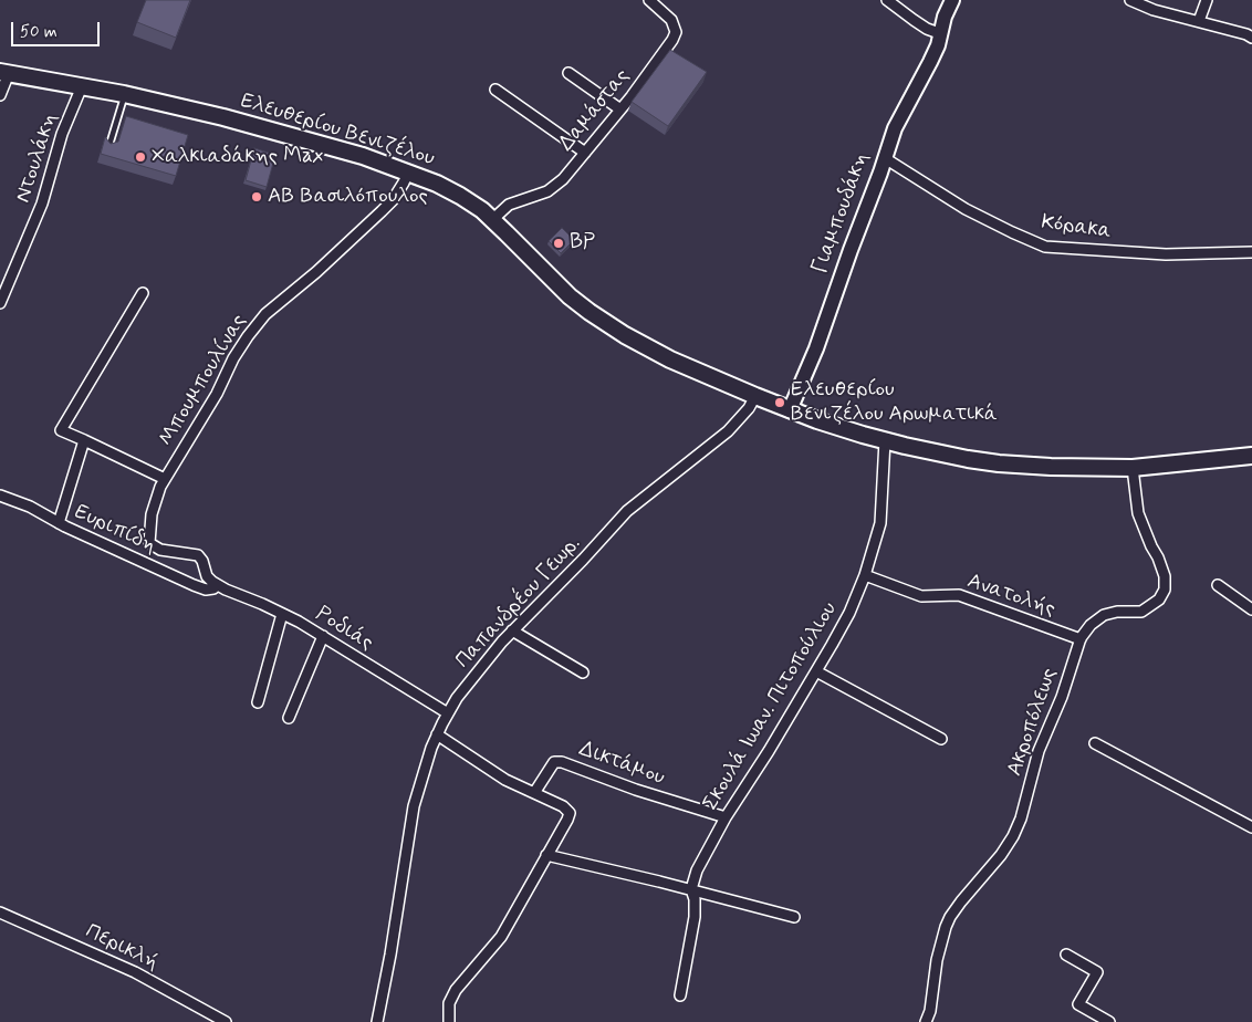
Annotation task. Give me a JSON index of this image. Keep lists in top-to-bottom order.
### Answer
{
  "streets": {
    "main road": ["Ελευθερίου Βενιζέλου"],
    "street": [
      "Δαμάστας",
      "Ντουλάκη",
      "Γιαμπουδάκη",
      "Κόρακα",
      "Μπουμπουλίνας",
      "Ευριπίδη",
      "Ανατολής",
      "Παπανδρέου Γεωρ.",
      "Ροδιάς",
      "Σκουλά Ιωαν. Πιτοπούλιου",
      "Ακροπόλεως",
      "Δικτάμου",
      "Περικλή"
    ]
  },
  "crossings": [
    ["Δαμάστας", "Ελευθερίου Βενιζέλου"],
    ["Ελευθερίου Βενιζέλου", "Ντουλάκη"],
    ["Ελευθερίου Βενιζέλου", "Γιαμπουδάκη"],
    ["Ελευθερίου Βενιζέλου", "Μπουμπουλίνας"],
    ["Ελευθερίου Βενιζέλου", "Παπανδρέου Γεωρ."],
    ["Ελευθερίου Βενιζέλου", "Σκουλά Ιωαν. Πιτοπούλιου"],
    ["Ελευθερίου Βενιζέλου", "Ακροπόλεως"],
    ["Γιαμπουδάκη", "Κόρακα"],
    ["Μπουμπουλίνας", "Ευριπίδη"],
    ["Μπουμπουλίνας", "Ροδιάς"],
    ["Ευριπίδη", "Ροδιάς"],
    ["Ανατολής", "Σκουλά Ιωαν. Πιτοπούλιου"],
    ["Ανατολής", "Ακροπόλεως"],
    ["Παπανδρέου Γεωρ.", "Ροδιάς"],
    ["Σκουλά Ιωαν. Πιτοπούλιου", "Δικτάμου"]
  ],
  "places": [
    "Χαλκιαδάκης Max",
    "ΑΒ Βασιλόπουλος",
    "BP",
    "Ελευθερίου Βενιζέλου Αρωματικά"
  ],
  "scale_bar": "50 m"
}
